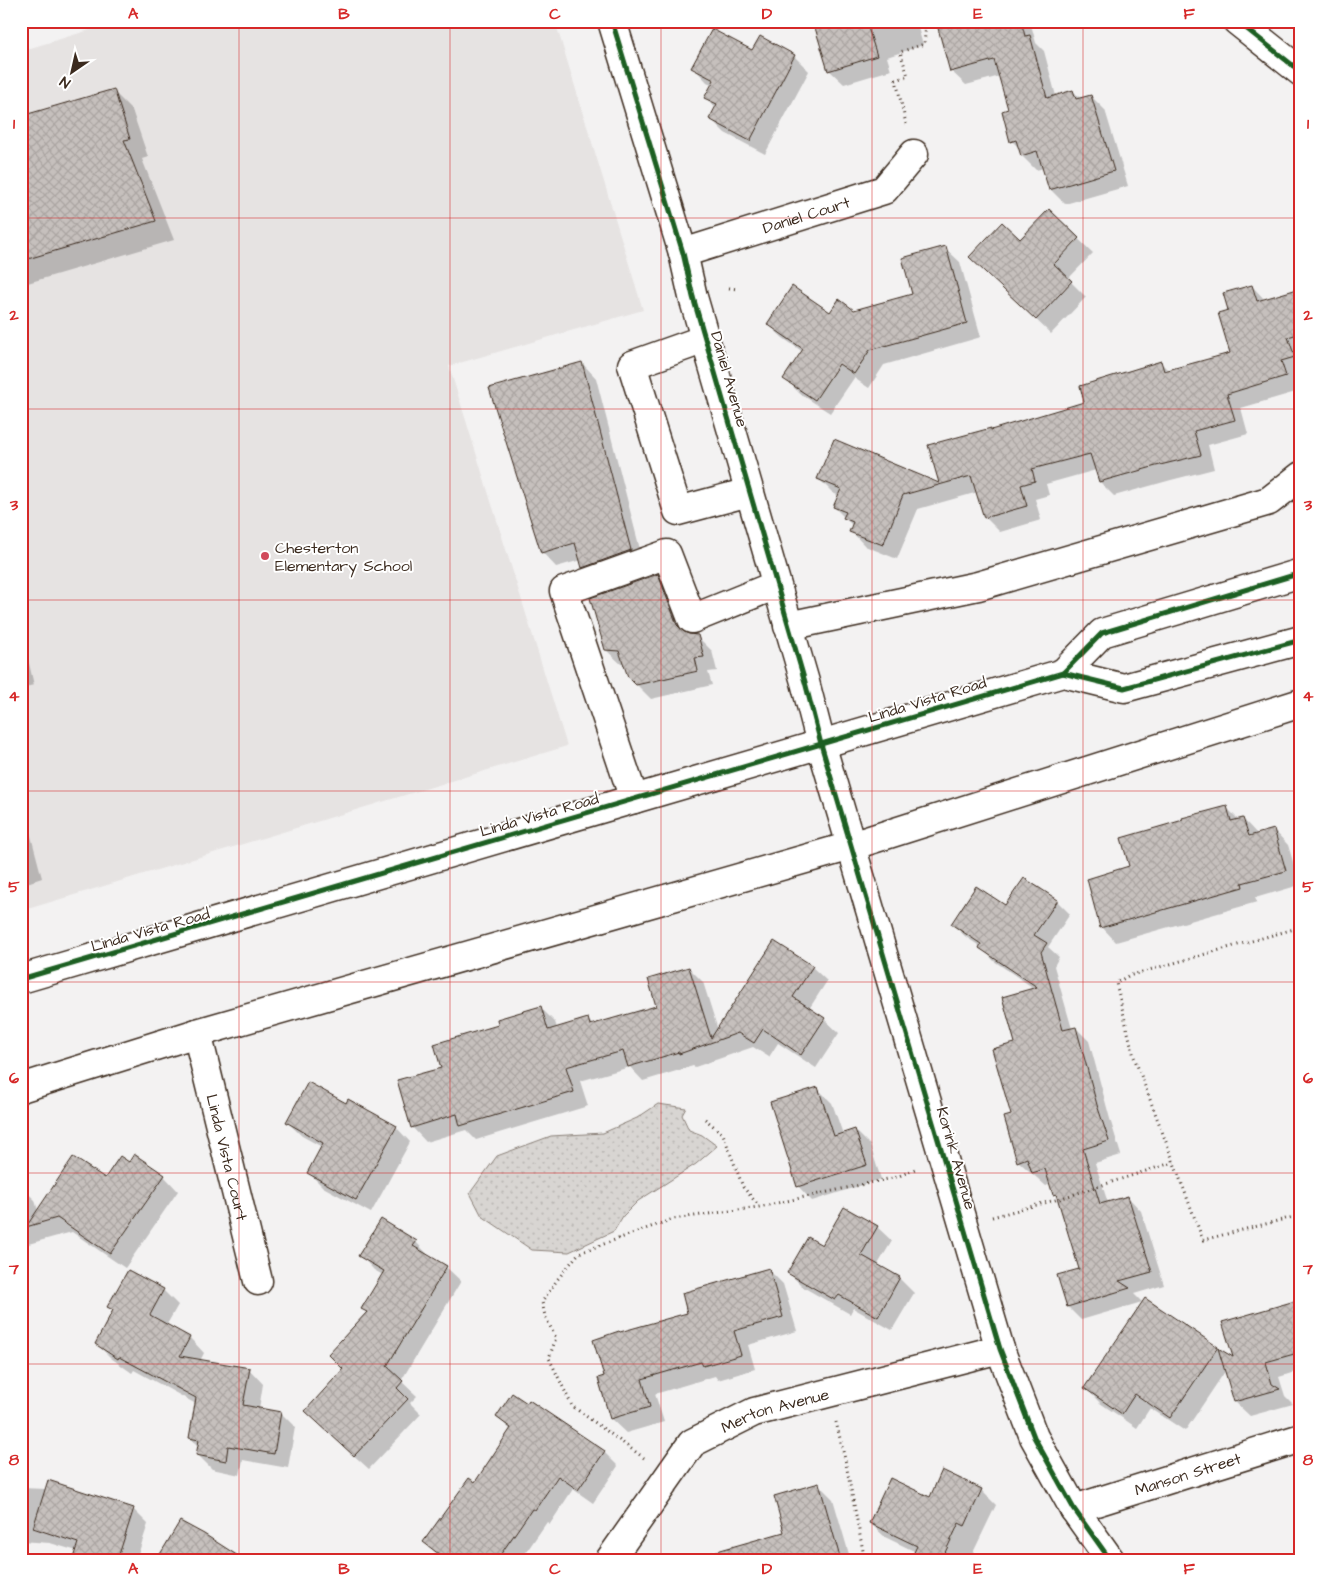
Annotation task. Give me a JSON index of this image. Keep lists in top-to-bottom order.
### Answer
{
  "streets": {
    "street": [
      "Daniel Court",
      "Daniel Avenue",
      "Linda Vista Road",
      "Linda Vista Court",
      "Korink Avenue",
      "Merton Avenue",
      "Manson Street"
    ]
  },
  "crossings": [
    ["Daniel Court", "Daniel Avenue"],
    ["Daniel Avenue", "Linda Vista Road"],
    ["Daniel Avenue", "Korink Avenue"],
    ["Linda Vista Road", "Korink Avenue"],
    ["Korink Avenue", "Merton Avenue"],
    ["Korink Avenue", "Manson Street"]
  ],
  "places": ["Chesterton Elementary School"],
  "north": "bottom left",
  "grid": {
    "columns": [
      "A",
      "B",
      "C",
      "D",
      "E",
      "F"
    ],
    "rows": [
      "1",
      "2",
      "3",
      "4",
      "5",
      "6",
      "7",
      "8"
    ]
  }
}
